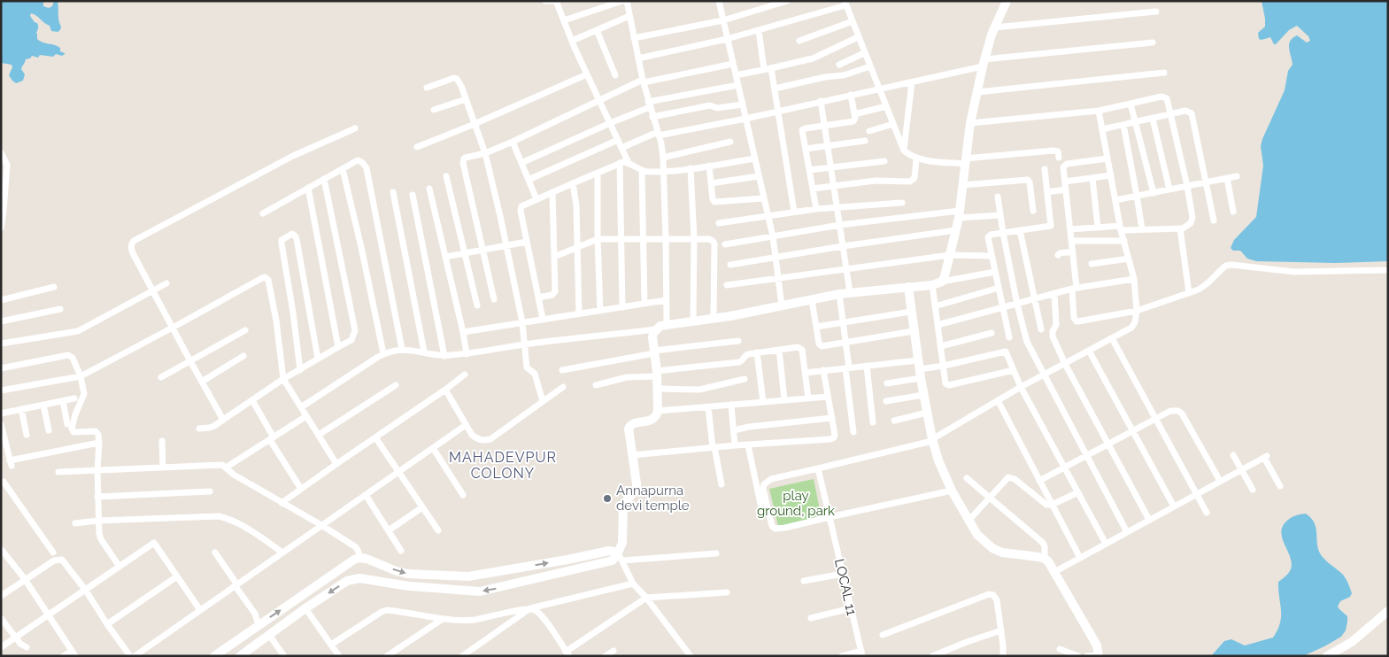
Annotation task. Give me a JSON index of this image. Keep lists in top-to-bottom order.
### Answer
{
  "streets": {
    "street": ["LOCAL 11"]
  },
  "districts": ["MAHADEVPUR COLONY"],
  "parks": ["play ground, park"],
  "places": ["Annapurna devi temple"]
}
